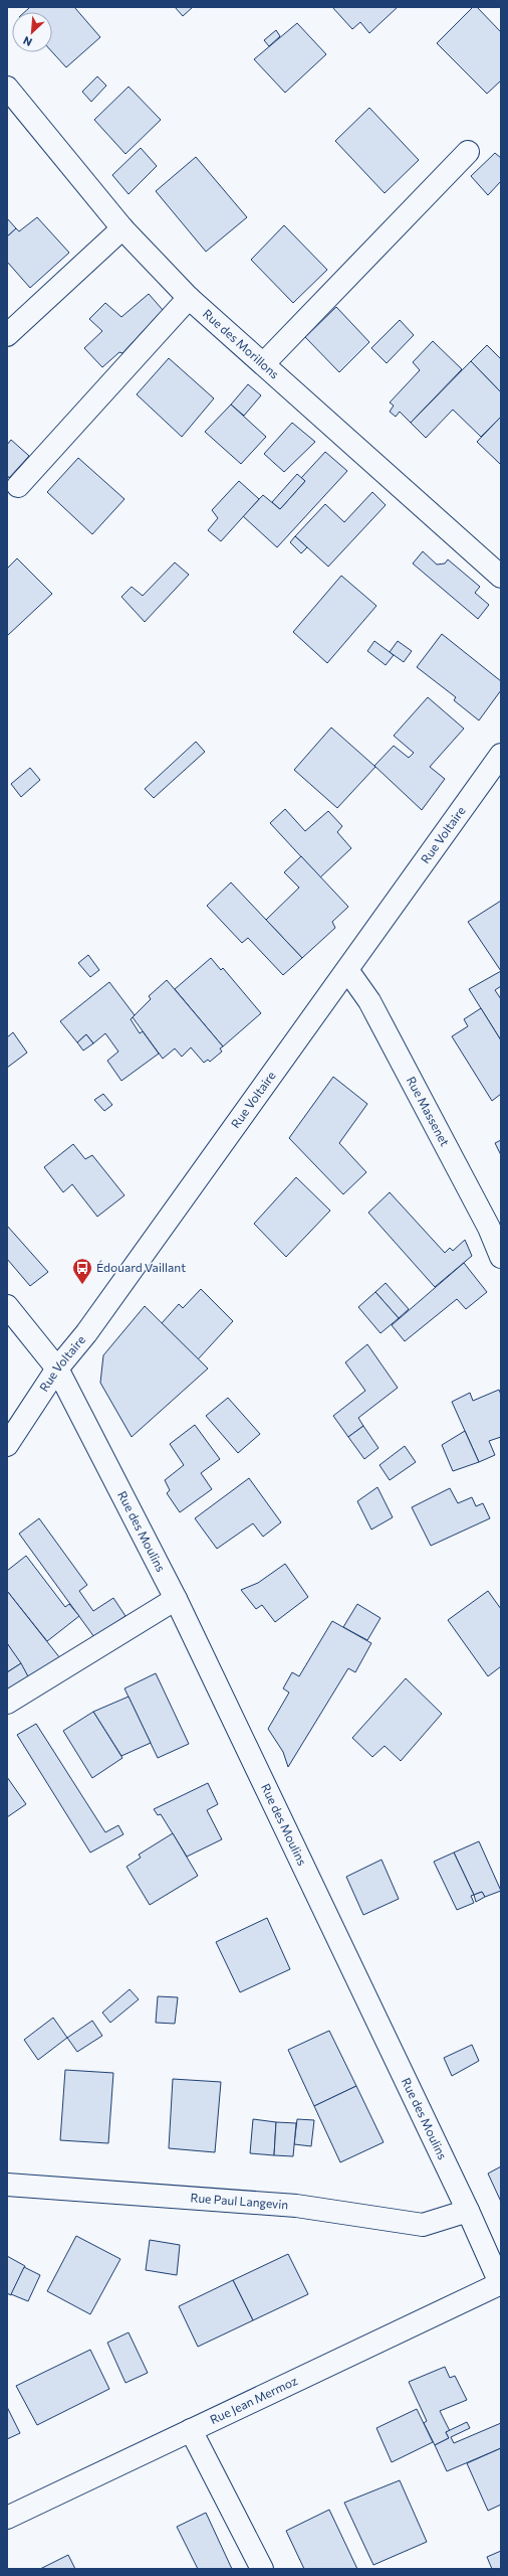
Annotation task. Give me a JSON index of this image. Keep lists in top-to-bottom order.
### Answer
{
  "streets": {
    "street": [
      "Rue des Morillons",
      "Rue Voltaire",
      "Rue Massenet",
      "Rue des Moulins",
      "Rue Paul Langevin",
      "Rue Jean Mermoz"
    ]
  },
  "crossings": [
    ["Rue Voltaire", "Rue Massenet"],
    ["Rue Voltaire", "Rue des Moulins"],
    ["Rue des Moulins", "Rue Paul Langevin"],
    ["Rue des Moulins", "Rue Jean Mermoz"]
  ],
  "places": {
    "bus stop": ["Édouard Vaillant"]
  },
  "north": "bottom left"
}
